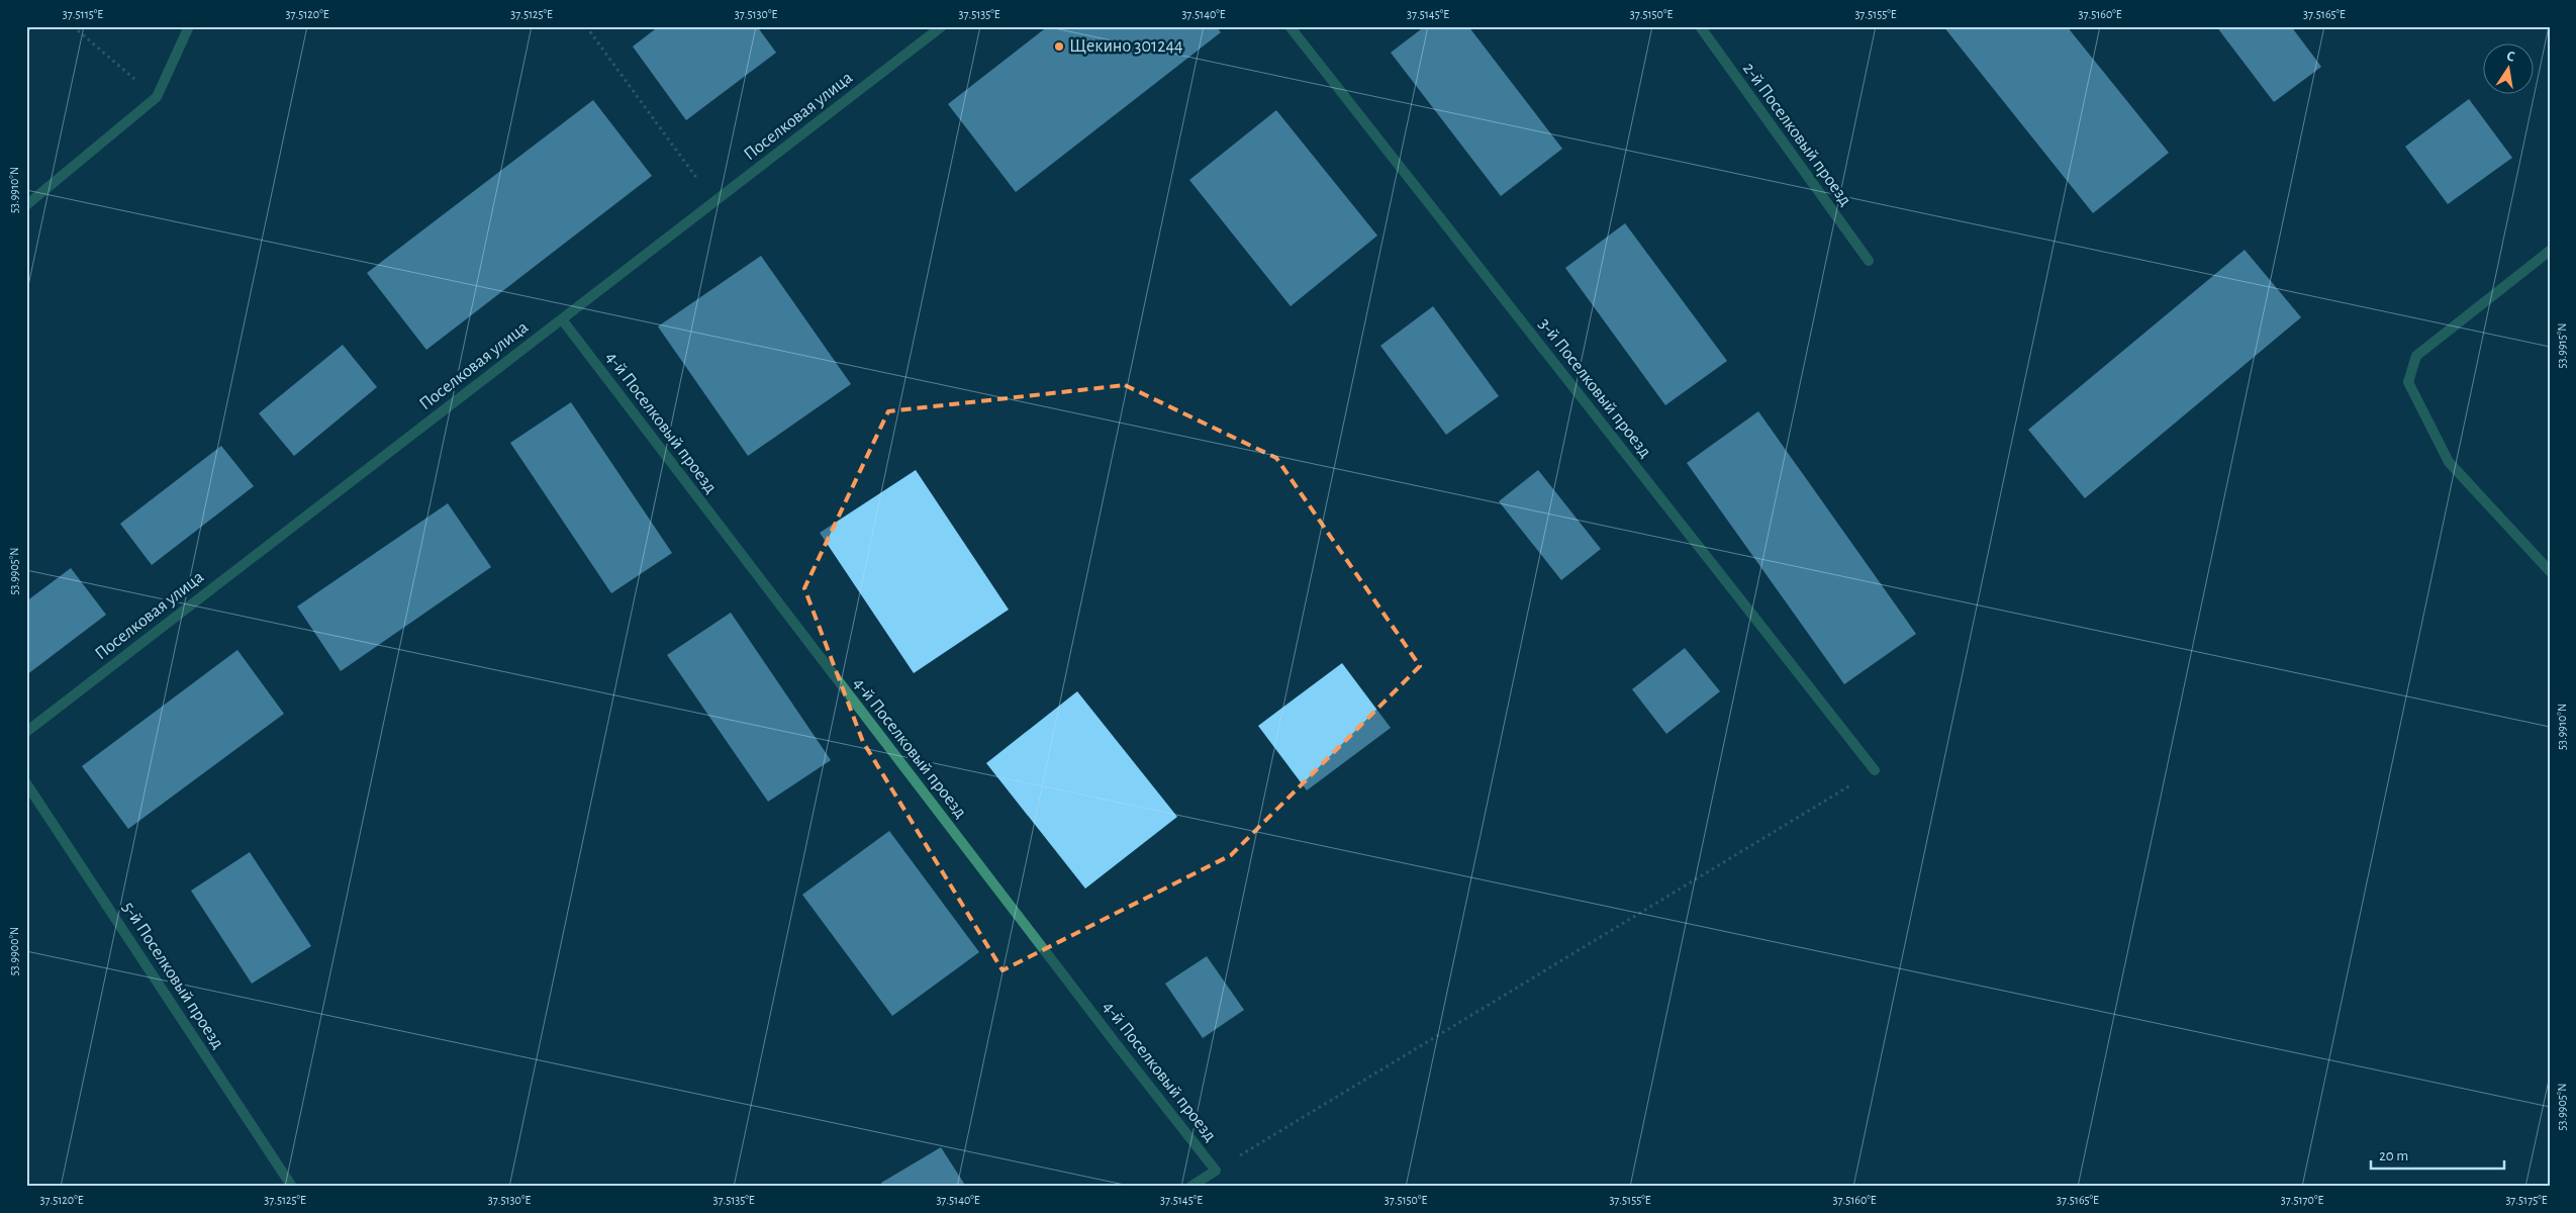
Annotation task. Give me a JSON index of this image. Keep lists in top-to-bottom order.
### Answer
{
  "streets": {
    "street": [
      "Поселковая улица",
      "2-й Поселковый проезд",
      "3-й Поселковый проезд",
      "4-й Поселковый проезд",
      "5-й Поселковый проезд"
    ]
  },
  "crossings": [
    ["Поселковая улица", "4-й Поселковый проезд"]
  ],
  "places": ["Щекино 301244"],
  "scale_bar": "20 m",
  "north": "top",
  "coordinates": [
    "37.5115°E",
    "37.5120°E",
    "37.5125°E",
    "37.5130°E",
    "37.5135°E",
    "37.5140°E",
    "37.5145°E",
    "37.5150°E",
    "37.5155°E",
    "37.5160°E",
    "37.5165°E",
    "53.9910°N",
    "53.9915°N",
    "53.9905°N",
    "53.9900°N",
    "37.5170°E",
    "37.5175°E"
  ]
}
